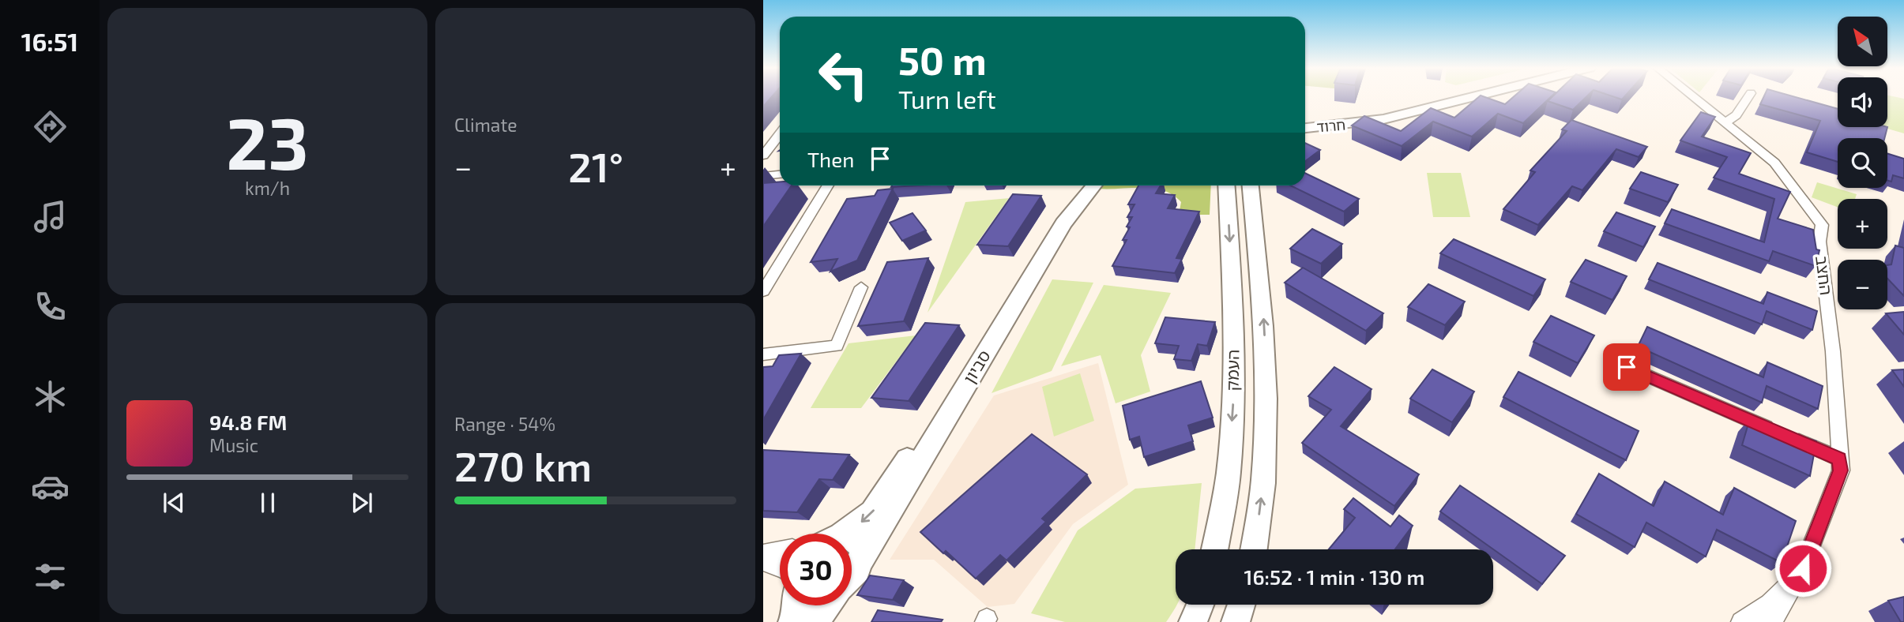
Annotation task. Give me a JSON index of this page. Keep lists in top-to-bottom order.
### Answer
{
  "streets": {
    "street": [
      "חרוד",
      "החצב",
      "סביון",
      "העמק"
    ]
  },
  "north": "top left",
  "page": {
    "tabs": "16:51",
    "tile": [
      ["23", "km/h"],
      "Climate",
      ["Range · 54%", "270 km"]
    ],
    "map_buttons": ["+", "−"],
    "turn": ["50 m", "Turn left"],
    "then": "Then",
    "heat": ["−", "21°", "+"],
    "song": ["94.8 FM", "Music"],
    "limit": "30",
    "trip": "16:52 · 1 min · 130 m"
  }
}
